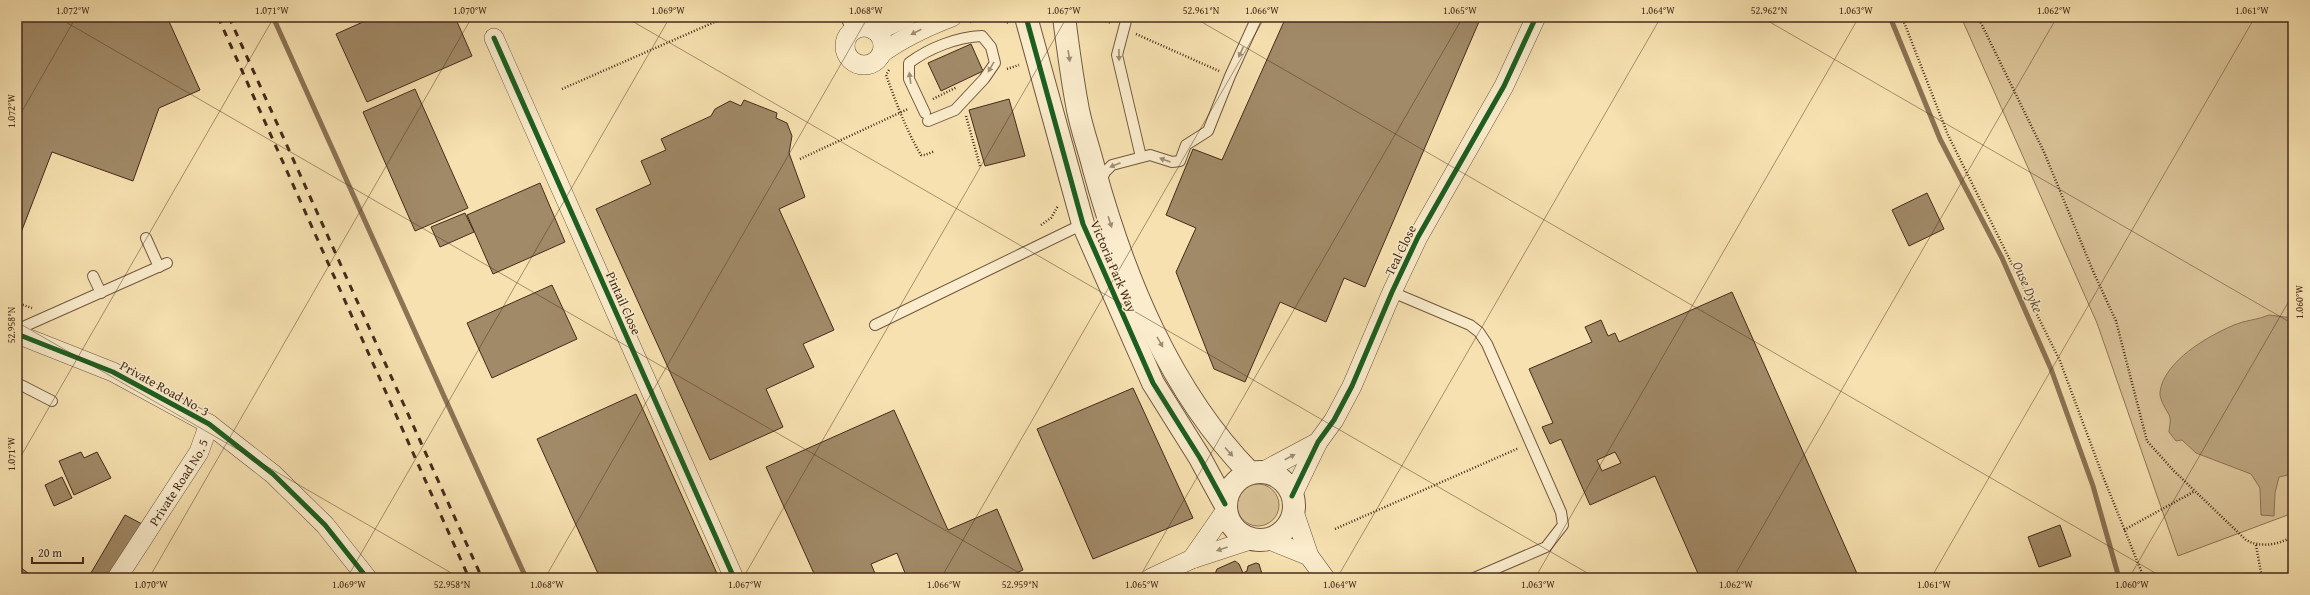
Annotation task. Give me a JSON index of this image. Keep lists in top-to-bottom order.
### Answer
{
  "streets": {
    "street": [
      "Teal Close",
      "Victoria Park Way",
      "Pintail Close",
      "Private Road No. 3",
      "Private Road No. 5"
    ]
  },
  "crossings": [
    ["Teal Close", "Victoria Park Way"],
    ["Private Road No. 3", "Private Road No. 5"]
  ],
  "water": ["Ouse Dyke"],
  "scale_bar": "20 m",
  "coordinates": [
    "1.072°W",
    "1.071°W",
    "1.070°W",
    "1.069°W",
    "1.068°W",
    "1.067°W",
    "52.961°N",
    "1.066°W",
    "1.065°W",
    "1.064°W",
    "52.962°N",
    "1.063°W",
    "1.062°W",
    "1.061°W",
    "1.060°W",
    "52.958°N",
    "52.959°N"
  ]
}
